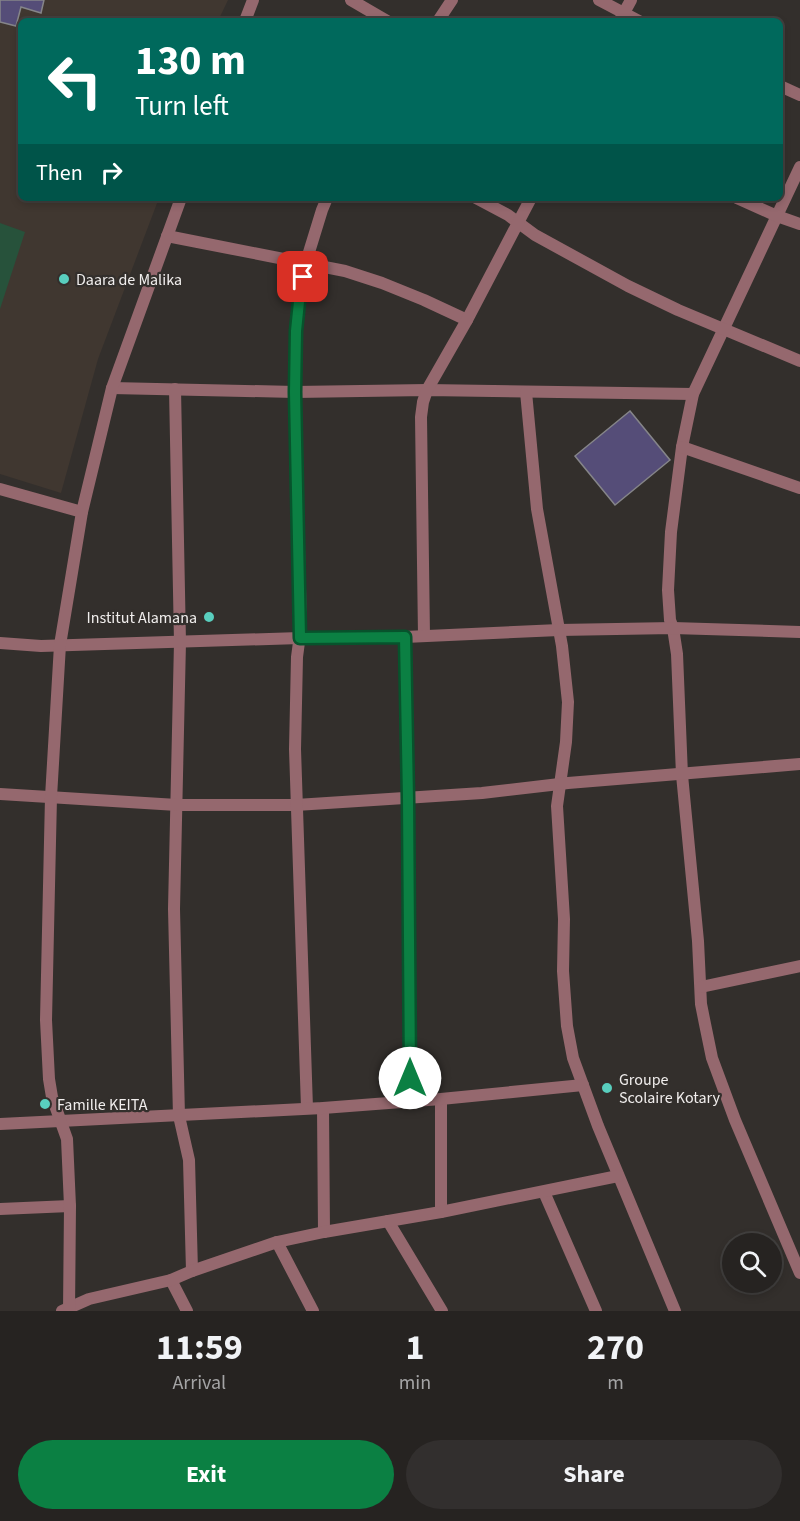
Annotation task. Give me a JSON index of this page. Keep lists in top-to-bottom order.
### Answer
{
  "places": [
    "Daara de Malika",
    "Institut Alamana",
    "Groupe Scolaire Kotary",
    "Famille KEITA"
  ],
  "page": {
    "turn": ["130 m", "Turn left"],
    "then": "Then",
    "eta": [
      "11:59",
      "Arrival",
      "1",
      "min",
      "270",
      "m"
    ],
    "buttons": ["Exit", "Share"]
  }
}
